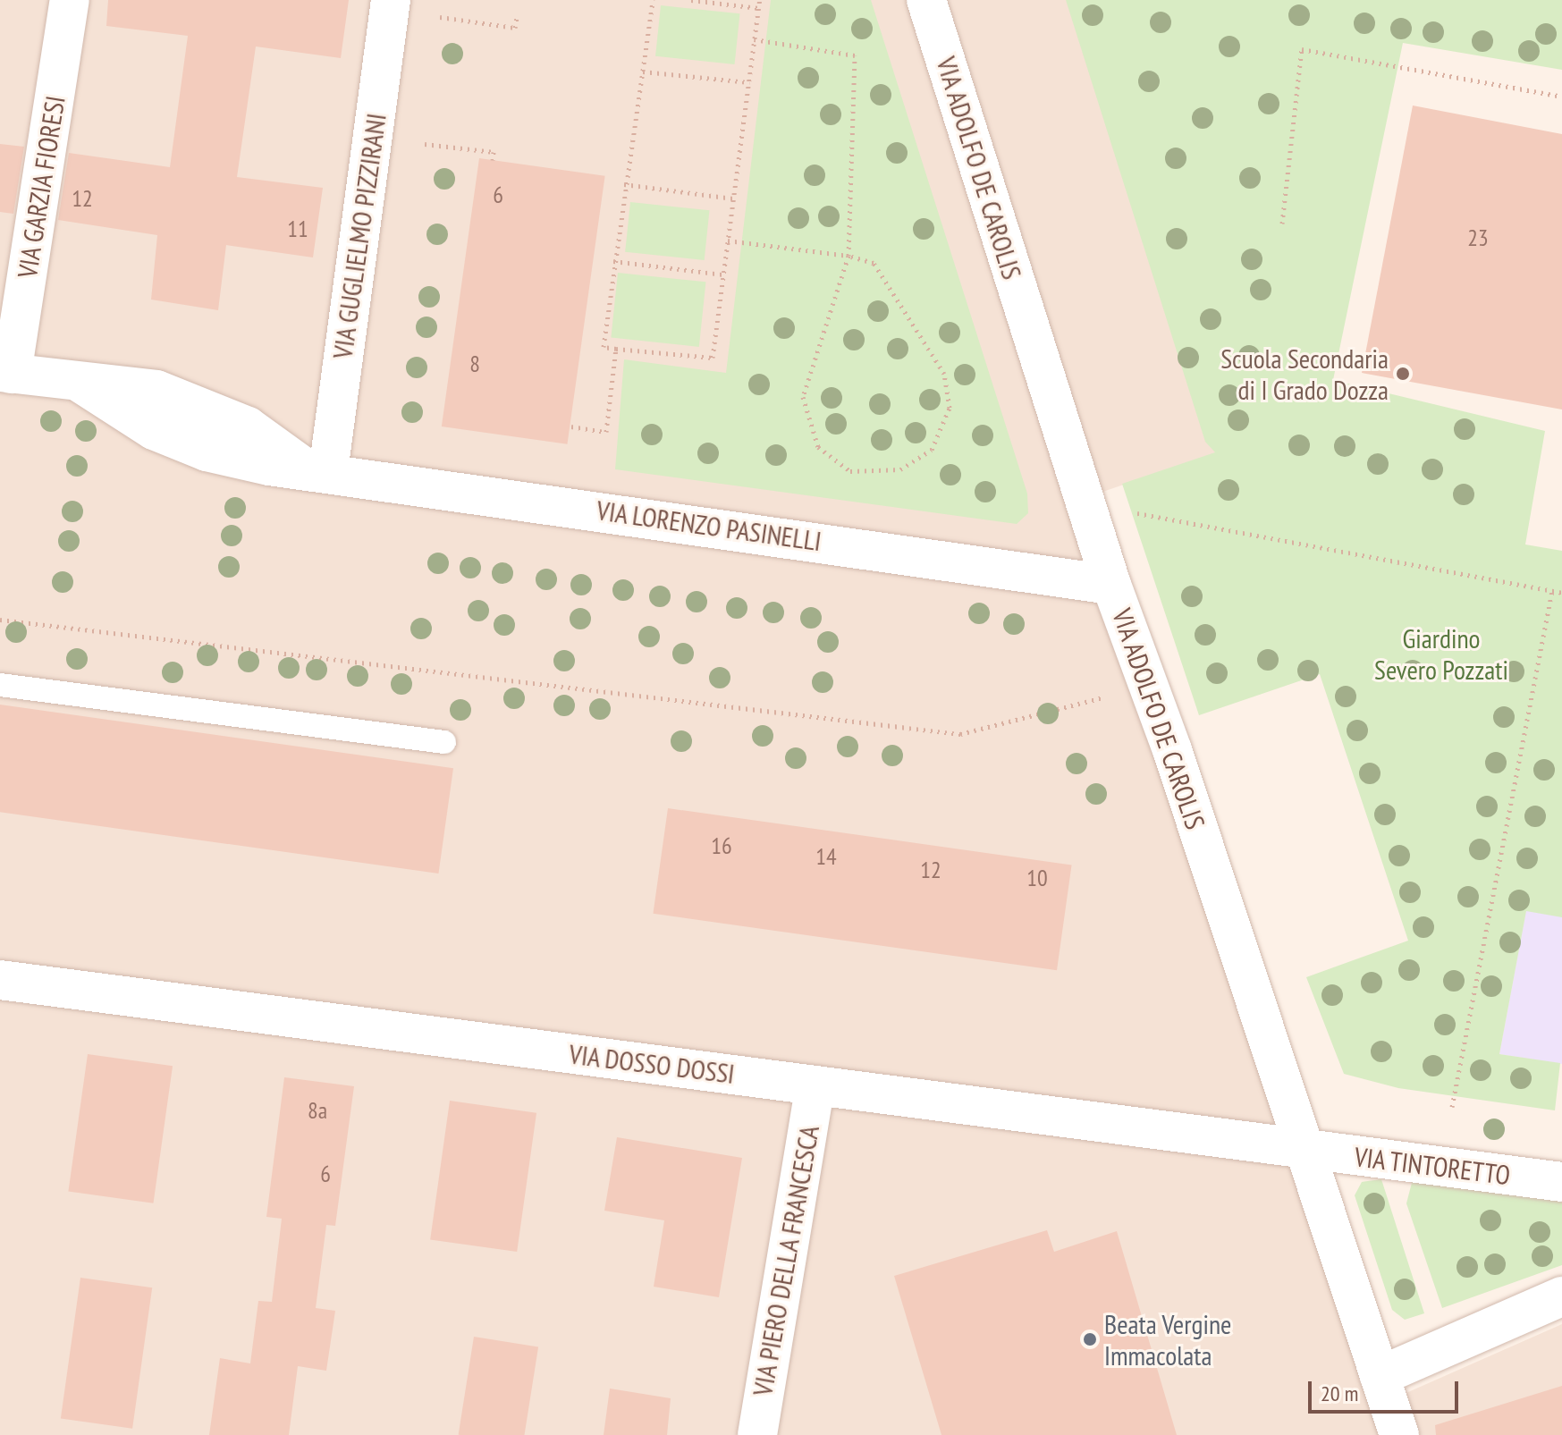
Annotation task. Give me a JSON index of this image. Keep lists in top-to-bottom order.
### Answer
{
  "streets": {
    "street": [
      "VIA ADOLFO DE CAROLIS",
      "VIA GARZIA FIORESI",
      "VIA GUGLIELMO PIZZIRANI",
      "VIA LORENZO PASINELLI",
      "VIA DOSSO DOSSI",
      "VIA TINTORETTO",
      "VIA PIERO DELLA FRANCESCA"
    ]
  },
  "crossings": [
    ["VIA ADOLFO DE CAROLIS", "VIA LORENZO PASINELLI"],
    ["VIA ADOLFO DE CAROLIS", "VIA DOSSO DOSSI"],
    ["VIA ADOLFO DE CAROLIS", "VIA TINTORETTO"],
    ["VIA GARZIA FIORESI", "VIA LORENZO PASINELLI"],
    ["VIA GUGLIELMO PIZZIRANI", "VIA LORENZO PASINELLI"],
    ["VIA DOSSO DOSSI", "VIA TINTORETTO"],
    ["VIA DOSSO DOSSI", "VIA PIERO DELLA FRANCESCA"]
  ],
  "parks": ["Giardino Severo Pozzati"],
  "places": ["Scuola Secondaria di I Grado Dozza", "Beata Vergine Immacolata"],
  "house_numbers": [
    "6",
    "12",
    "11",
    "23",
    "8",
    "16",
    "14",
    "12",
    "10",
    "8a",
    "6"
  ],
  "scale_bar": "20 m"
}
